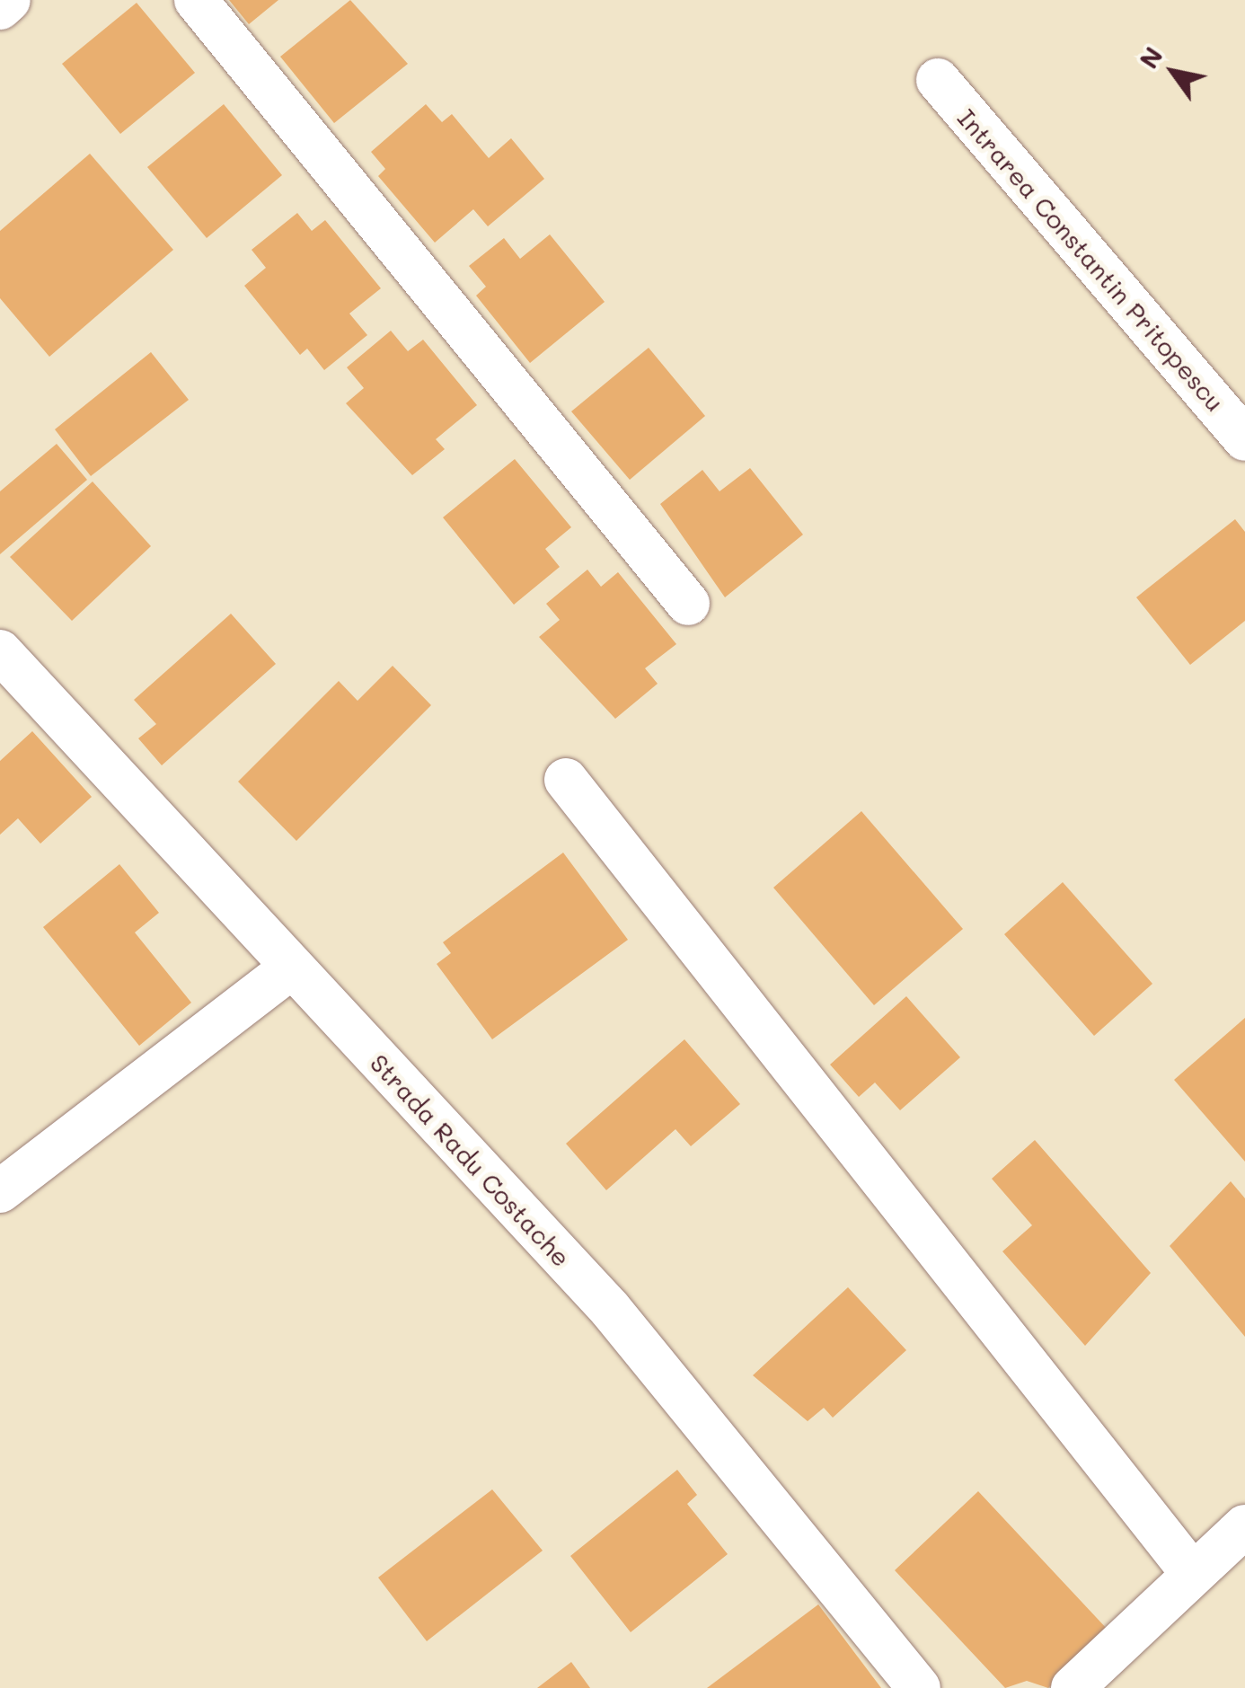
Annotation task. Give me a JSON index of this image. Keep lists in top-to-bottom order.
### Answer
{
  "streets": {
    "street": ["Intrarea Constantin Pritopescu", "Strada Radu Costache"]
  },
  "north": "top left"
}
